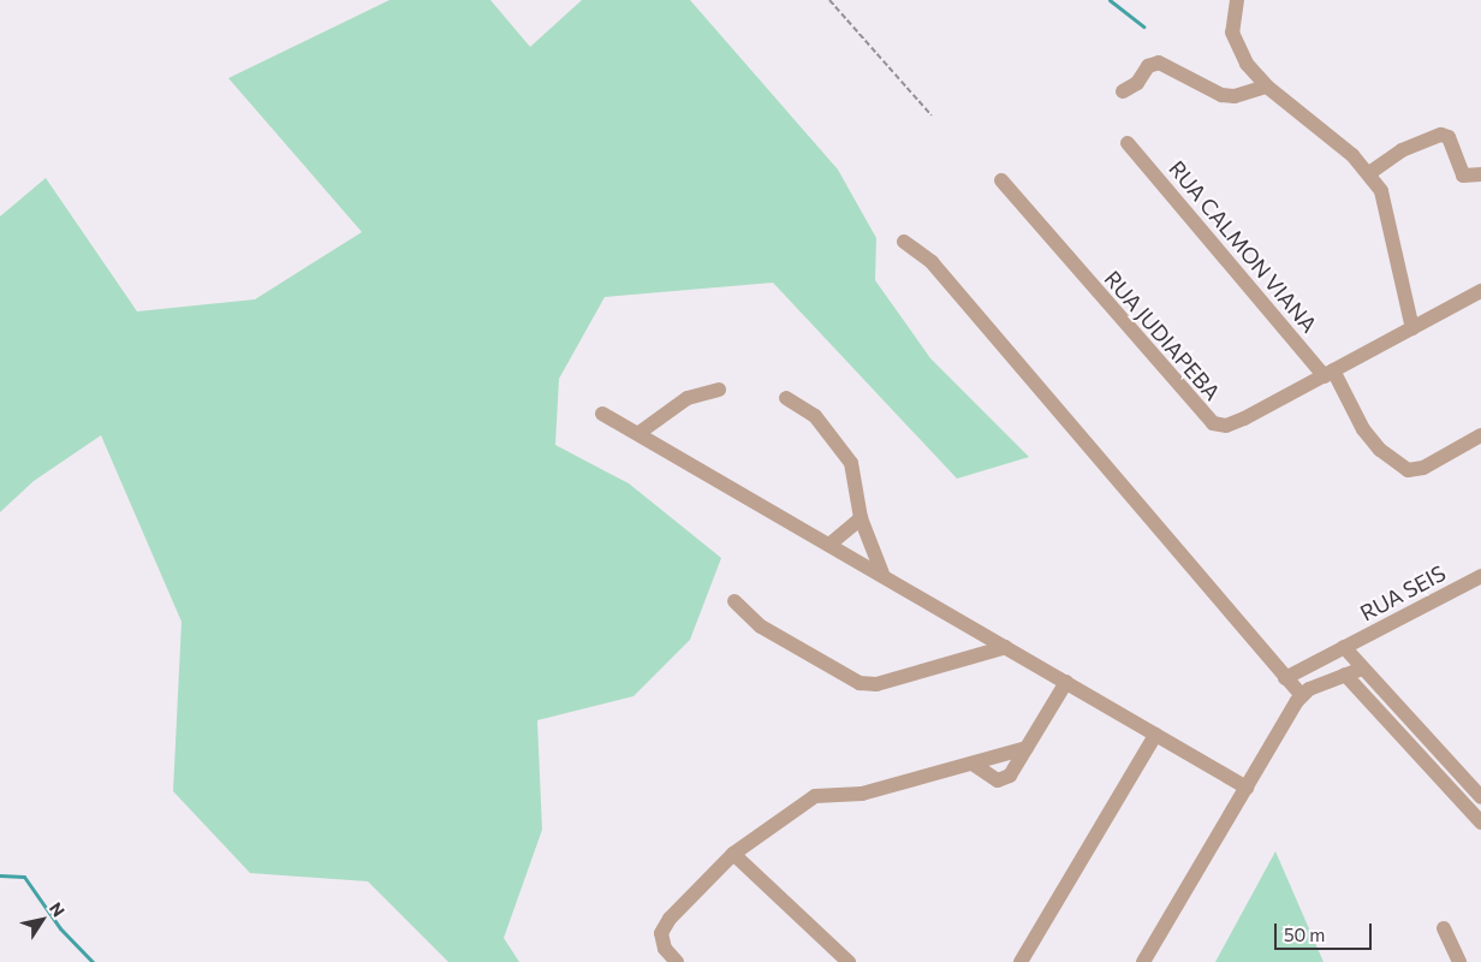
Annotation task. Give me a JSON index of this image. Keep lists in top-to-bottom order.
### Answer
{
  "streets": {
    "street": ["RUA CALMON VIANA", "RUA JUDIAPEBA", "RUA SEIS"]
  },
  "crossings": [
    ["RUA CALMON VIANA", "RUA JUDIAPEBA"]
  ],
  "scale_bar": "50 m",
  "north": "top right"
}
